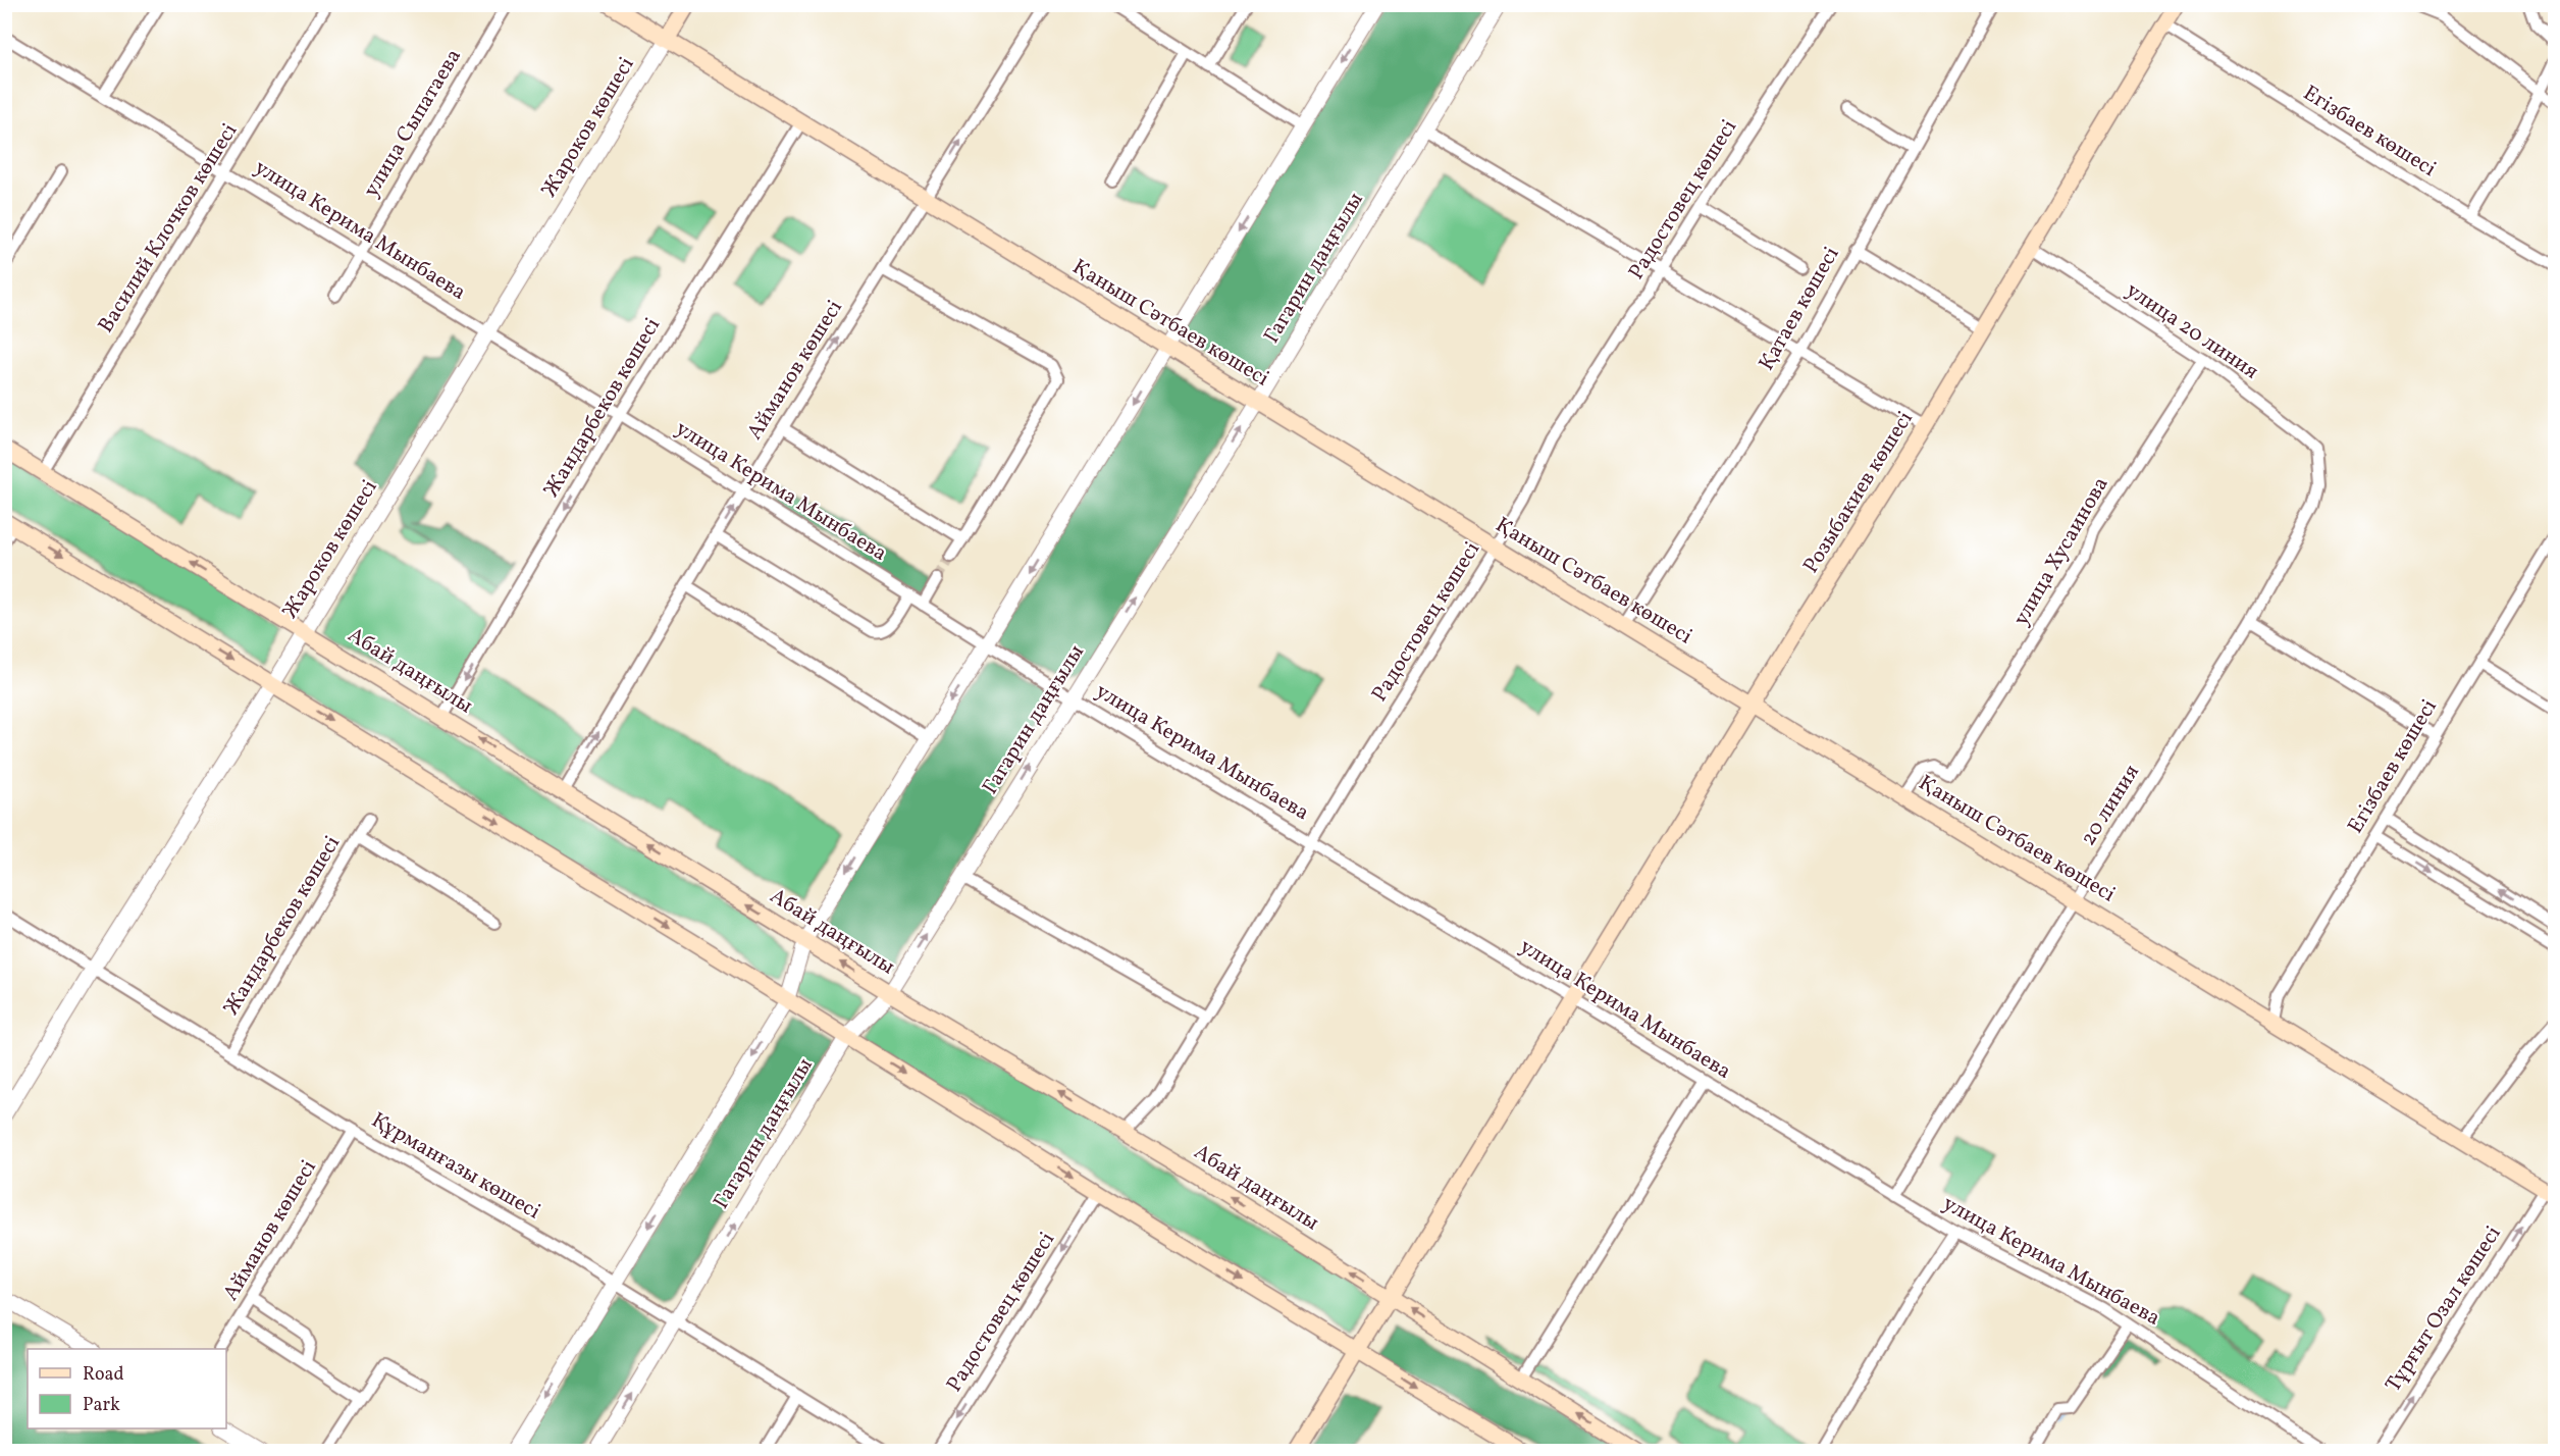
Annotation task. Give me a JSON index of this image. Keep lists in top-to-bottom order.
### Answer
{
  "streets": {
    "main road": [
      "Жароков көшесі",
      "Қаныш Сәтбаев көшесі",
      "Розыбакиев көшесі",
      "Абай даңғылы"
    ],
    "street": [
      "улица Сыпатаева",
      "Егізбаев көшесі",
      "Радостовец көшесі",
      "Василий Клочков көшесі",
      "улица Керима Мынбаева",
      "Гагарин даңғылы",
      "Қатаев көшесі",
      "улица 20 линия",
      "Айманов көшесі",
      "Жандарбеков көшесі",
      "улица Хусаинова",
      "20 линия",
      "Құрманғазы көшесі",
      "Тұрғыт Озал көшесі"
    ]
  },
  "crossings": [
    ["улица Сыпатаева", "улица Керима Мынбаева"],
    ["Жароков көшесі", "улица Керима Мынбаева"],
    ["Жароков көшесі", "Қаныш Сәтбаев көшесі"],
    ["Жароков көшесі", "Абай даңғылы"],
    ["Жароков көшесі", "Құрманғазы көшесі"],
    ["Егізбаев көшесі", "Қаныш Сәтбаев көшесі"],
    ["Егізбаев көшесі", "Розыбакиев көшесі"],
    ["Радостовец көшесі", "улица Керима Мынбаева"],
    ["Радостовец көшесі", "Қаныш Сәтбаев көшесі"],
    ["Радостовец көшесі", "Абай даңғылы"],
    ["Василий Клочков көшесі", "улица Керима Мынбаева"],
    ["Василий Клочков көшесі", "Абай даңғылы"],
    ["улица Керима Мынбаева", "Гагарин даңғылы"],
    ["улица Керима Мынбаева", "Айманов көшесі"],
    ["улица Керима Мынбаева", "Жандарбеков көшесі"],
    ["улица Керима Мынбаева", "Розыбакиев көшесі"],
    ["улица Керима Мынбаева", "20 линия"],
    ["Гагарин даңғылы", "Қаныш Сәтбаев көшесі"],
    ["Гагарин даңғылы", "Абай даңғылы"],
    ["Гагарин даңғылы", "Құрманғазы көшесі"],
    ["Қатаев көшесі", "Қаныш Сәтбаев көшесі"],
    ["Қаныш Сәтбаев көшесі", "Айманов көшесі"],
    ["Қаныш Сәтбаев көшесі", "Жандарбеков көшесі"],
    ["Қаныш Сәтбаев көшесі", "Розыбакиев көшесі"],
    ["Қаныш Сәтбаев көшесі", "улица Хусаинова"],
    ["Қаныш Сәтбаев көшесі", "20 линия"],
    ["Қаныш Сәтбаев көшесі", "Тұрғыт Озал көшесі"],
    ["улица 20 линия", "Розыбакиев көшесі"],
    ["улица 20 линия", "улица Хусаинова"],
    ["улица 20 линия", "20 линия"],
    ["Айманов көшесі", "Абай даңғылы"],
    ["Айманов көшесі", "Құрманғазы көшесі"],
    ["Жандарбеков көшесі", "Абай даңғылы"],
    ["Жандарбеков көшесі", "Құрманғазы көшесі"],
    ["Розыбакиев көшесі", "Абай даңғылы"]
  ],
  "one_way": ["Айманов көшесі", "Жандарбеков көшесі", "Тұрғыт Озал көшесі"],
  "legend": ["Road", "Park"]
}
